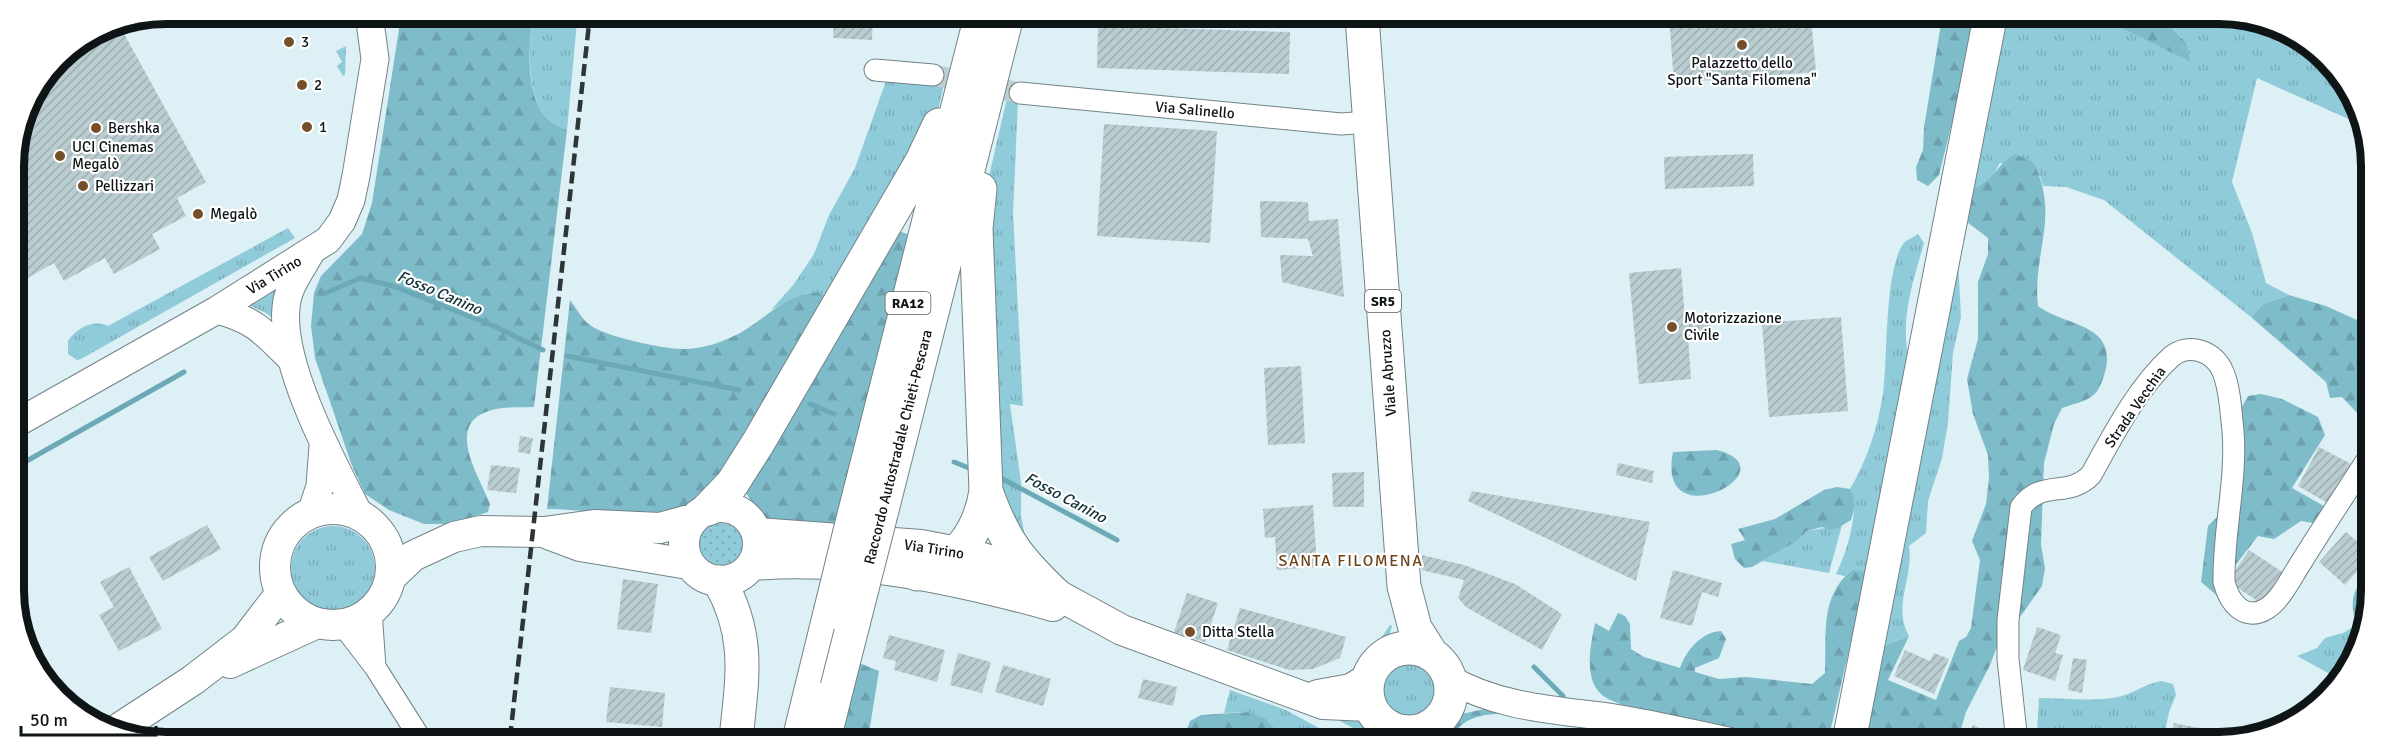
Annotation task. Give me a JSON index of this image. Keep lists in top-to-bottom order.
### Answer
{
  "streets": {
    "main road": [
      "Via Tirino",
      "SR5",
      "RA12",
      "Viale Abruzzo",
      "Raccordo Autostradale Chieti-Pescara"
    ],
    "street": ["Via Salinello", "Strada Vecchia"]
  },
  "crossings": [
    ["Via Salinello", "Viale Abruzzo"],
    ["Via Tirino", "SR5"],
    ["SR5", "Viale Abruzzo"]
  ],
  "districts": ["SANTA FILOMENA"],
  "water": ["Fosso Canino"],
  "places": [
    "3",
    "Palazzetto dello Sport \"Santa Filomena\"",
    "2",
    "1",
    "Bershka",
    "UCI Cinemas Megalò",
    "Pellizzari",
    "Megalò",
    "Motorizzazione Civile",
    "Ditta Stella"
  ],
  "scale_bar": "50 m"
}
